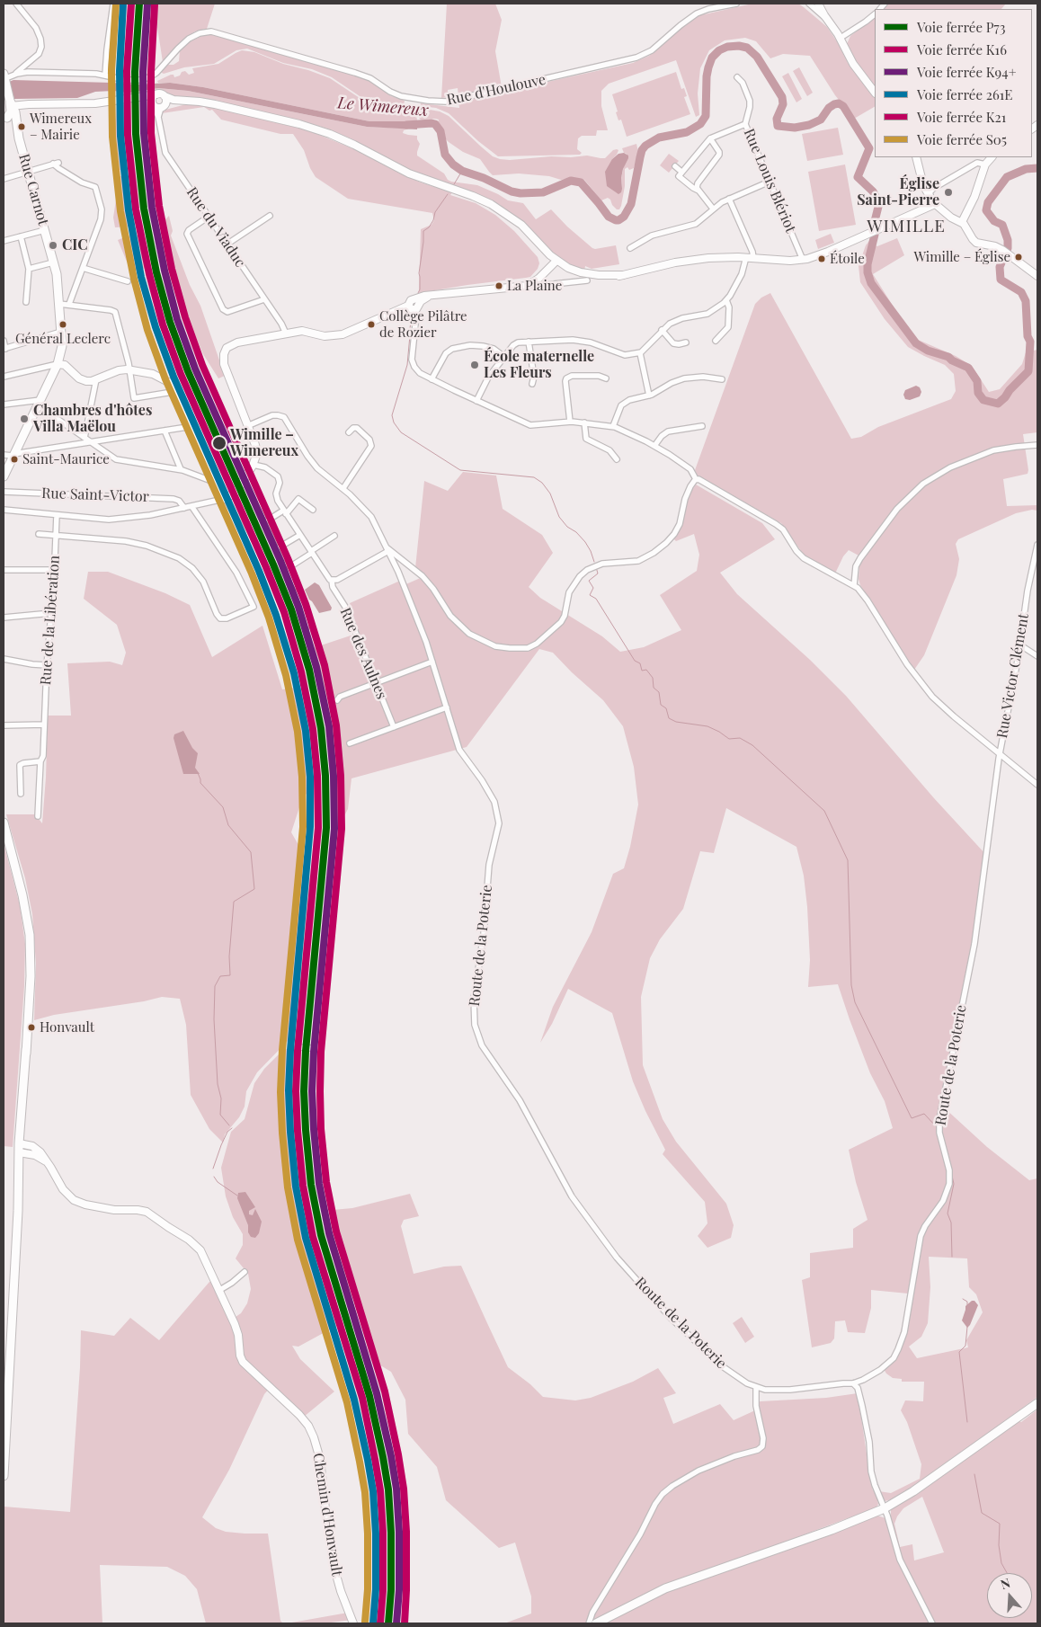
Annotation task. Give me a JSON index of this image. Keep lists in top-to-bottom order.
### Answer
{
  "streets": {
    "main road": ["Rue Carnot"],
    "street": [
      "Rue d'Houlouve",
      "Rue Louis Blériot",
      "Rue du Viaduc",
      "Rue Saint-Victor",
      "Rue de la Libération",
      "Rue des Aulnes",
      "Rue Victor Clément",
      "Route de la Poterie",
      "Chemin d'Honvault"
    ]
  },
  "crossings": [
    ["Rue Victor Clément", "Route de la Poterie"]
  ],
  "districts": ["WIMILLE"],
  "water": ["Le Wimereux"],
  "places": [
    "Wimereux – Mairie",
    "Église Saint-Pierre",
    "CIC",
    "Wimille – Église",
    "Étoile",
    "La Plaine",
    "Général Leclerc",
    "Collège Pilâtre de Rozier",
    "École maternelle Les Fleurs",
    "Chambres d'hôtes Villa Maëlou",
    "Wimille – Wimereux",
    "Saint-Maurice",
    "Honvault"
  ],
  "lines": [
    "rail line P73",
    "rail line K16",
    "rail line 261E",
    "rail line S05",
    "rail line K94+",
    "rail line K21"
  ],
  "legend": [
    "Voie ferrée P73",
    "Voie ferrée K16",
    "Voie ferrée K94+",
    "Voie ferrée 261E",
    "Voie ferrée K21",
    "Voie ferrée S05"
  ],
  "north": "top"
}
